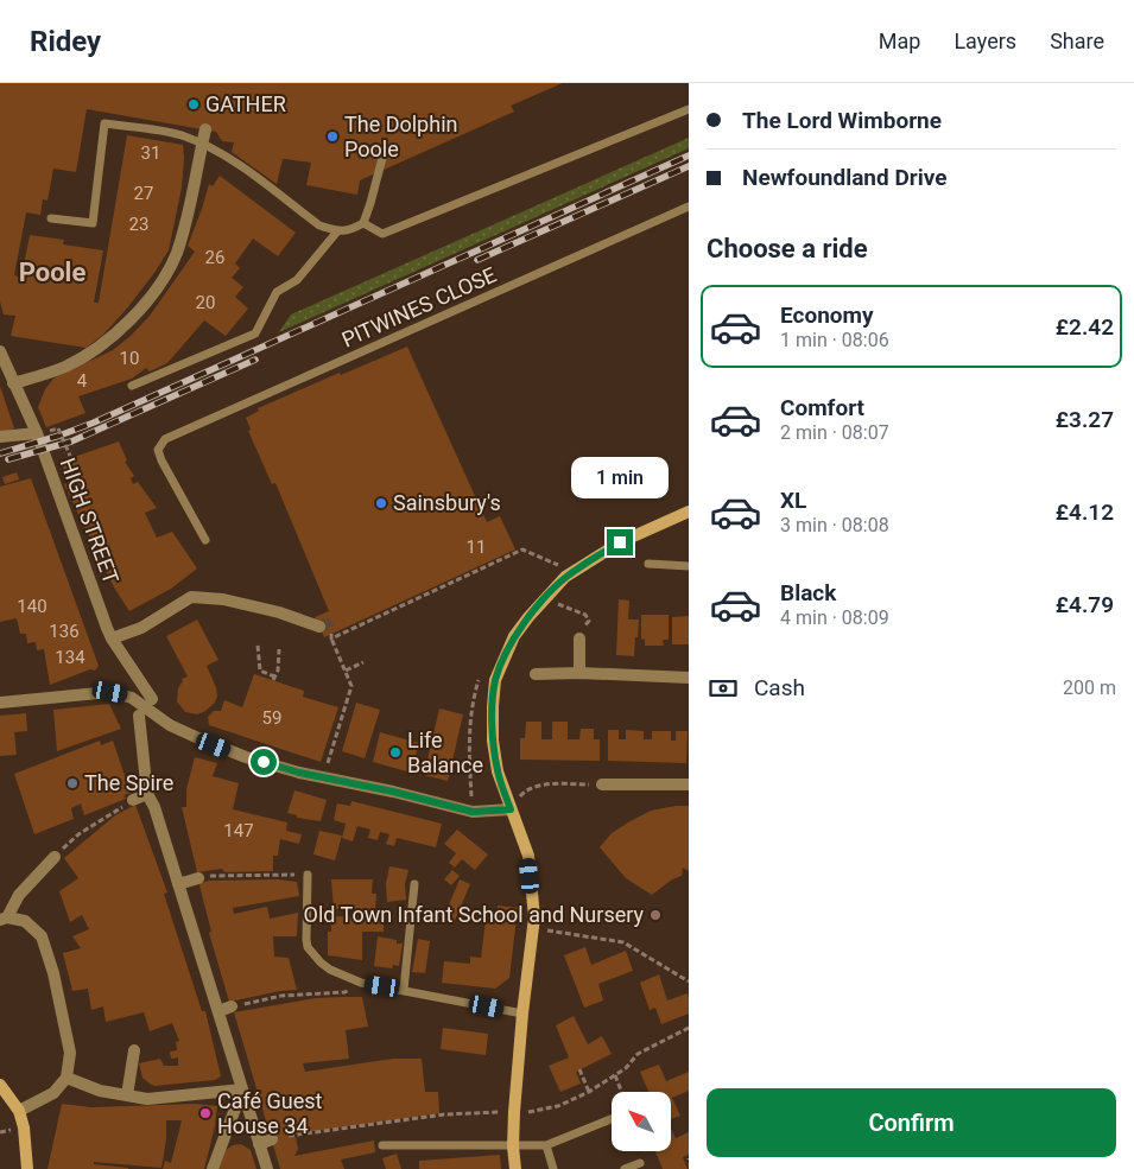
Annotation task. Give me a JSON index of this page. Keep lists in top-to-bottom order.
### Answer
{
  "streets": {
    "street": ["HIGH STREET"],
    "lane": ["PITWINES CLOSE"]
  },
  "districts": ["Poole"],
  "places": [
    "GATHER",
    "The Dolphin Poole",
    "Sainsbury's",
    "Life Balance",
    "The Spire",
    "Old Town Infant School and Nursery",
    "Café Guest House 34"
  ],
  "house_numbers": [
    "31",
    "27",
    "23",
    "26",
    "20",
    "10",
    "4",
    "11",
    "140",
    "136",
    "134",
    "59",
    "147"
  ],
  "north": "top left",
  "page": {
    "header": "Ridey",
    "nav": ["Map", "Layers", "Share"],
    "banner": ["The Lord Wimborne", "Newfoundland Drive"],
    "heading": "Choose a ride",
    "list": [
      {
        "name": "Economy",
        "note": "1 min · 08:06",
        "value": "£2.42"
      },
      {
        "name": "Comfort",
        "note": "2 min · 08:07",
        "value": "£3.27"
      },
      {
        "name": "XL",
        "note": "3 min · 08:08",
        "value": "£4.12"
      },
      {
        "name": "Black",
        "note": "4 min · 08:09",
        "value": "£4.79"
      }
    ],
    "bubble": "1 min",
    "pay": ["Cash", "200 m"],
    "buttons": "Confirm"
  }
}
